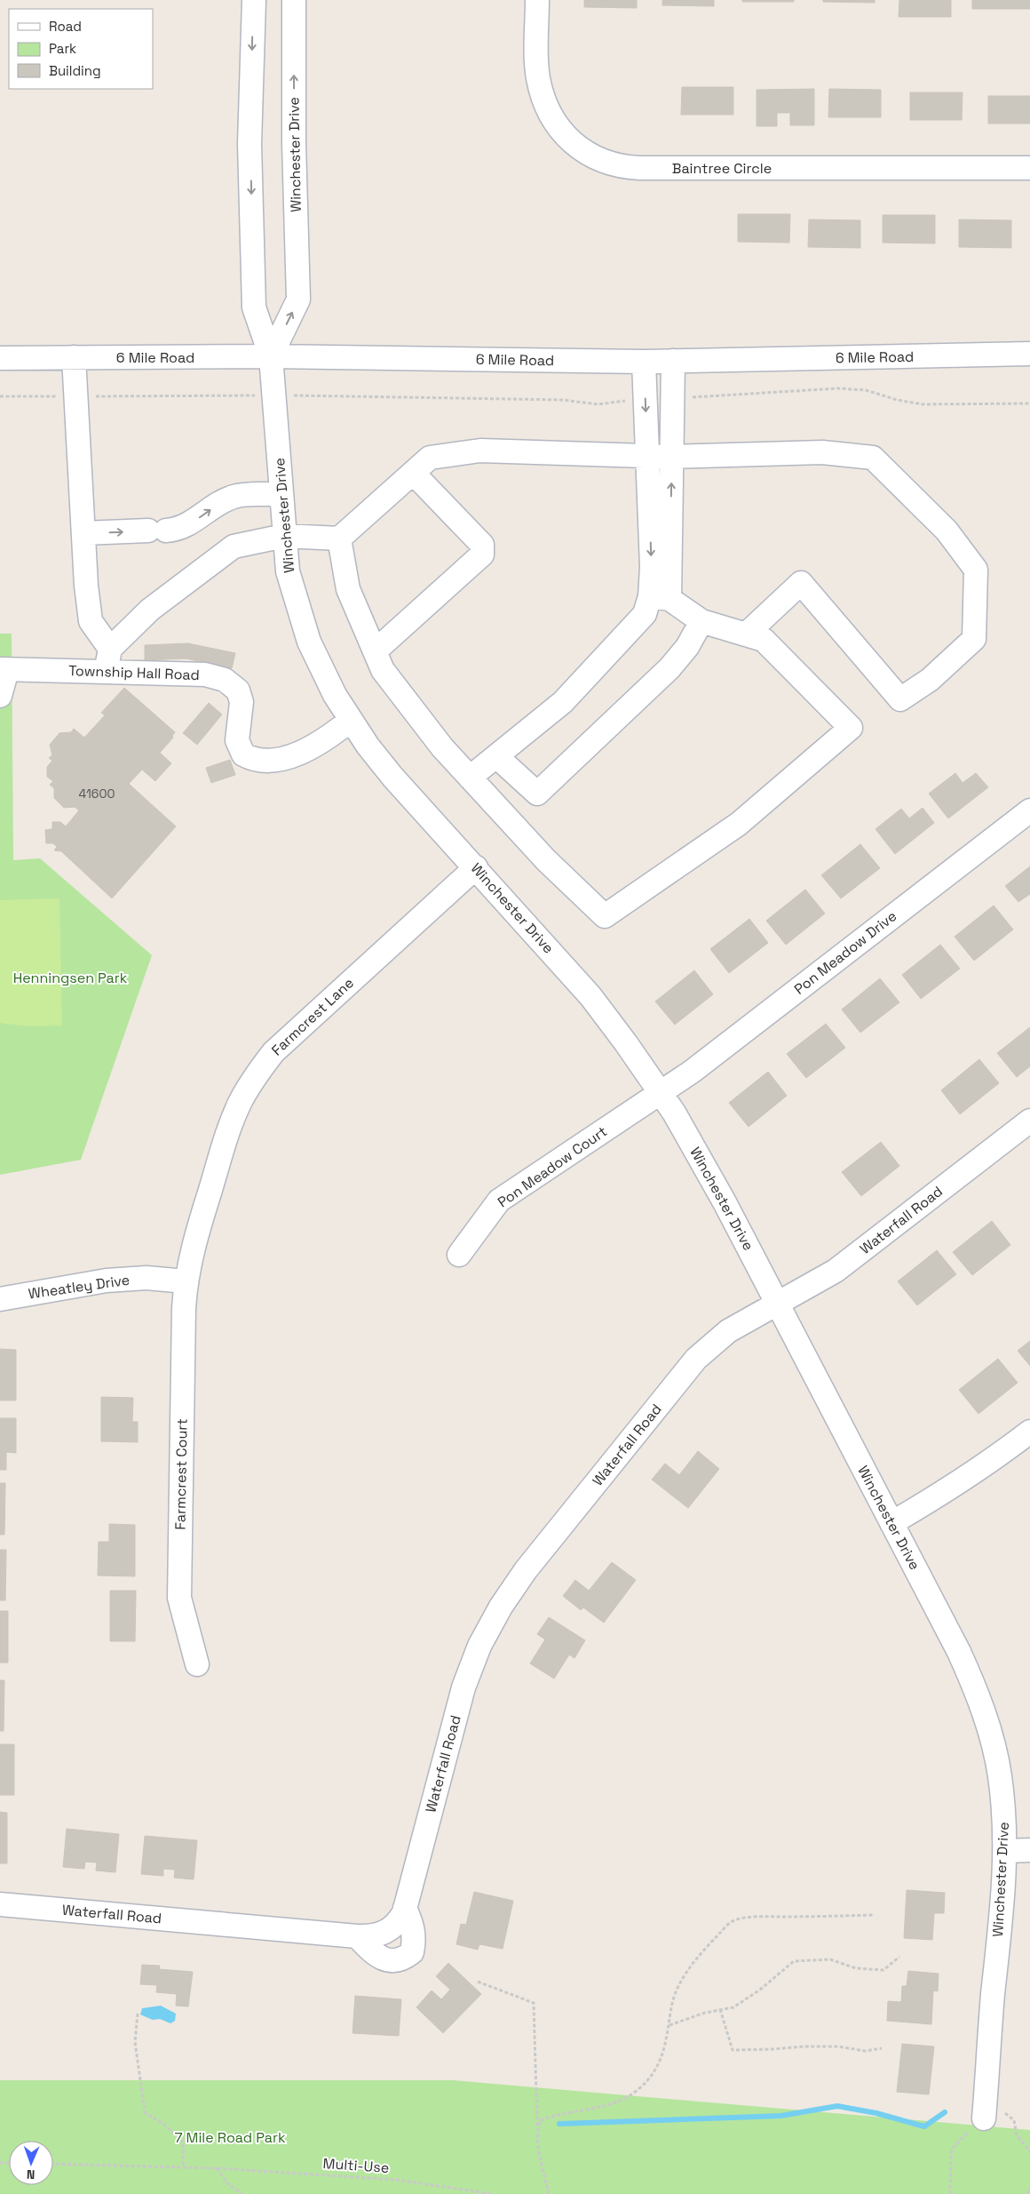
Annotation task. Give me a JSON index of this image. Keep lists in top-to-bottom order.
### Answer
{
  "streets": {
    "street": [
      "Winchester Drive",
      "Baintree Circle",
      "6 Mile Road",
      "Township Hall Road",
      "Pon Meadow Drive",
      "Farmcrest Lane",
      "Pon Meadow Court",
      "Waterfall Road",
      "Wheatley Drive",
      "Farmcrest Court"
    ],
    "path": ["Multi-Use"]
  },
  "crossings": [
    ["Winchester Drive", "6 Mile Road"],
    ["Winchester Drive", "Township Hall Road"],
    ["Winchester Drive", "Pon Meadow Drive"],
    ["Winchester Drive", "Farmcrest Lane"],
    ["Winchester Drive", "Pon Meadow Court"],
    ["Winchester Drive", "Waterfall Road"],
    ["Pon Meadow Drive", "Pon Meadow Court"],
    ["Farmcrest Lane", "Wheatley Drive"],
    ["Farmcrest Lane", "Farmcrest Court"],
    ["Wheatley Drive", "Farmcrest Court"]
  ],
  "parks": ["Henningsen Park", "7 Mile Road Park"],
  "house_numbers": ["41600"],
  "legend": ["Road", "Park", "Building"],
  "north": "bottom"
}
